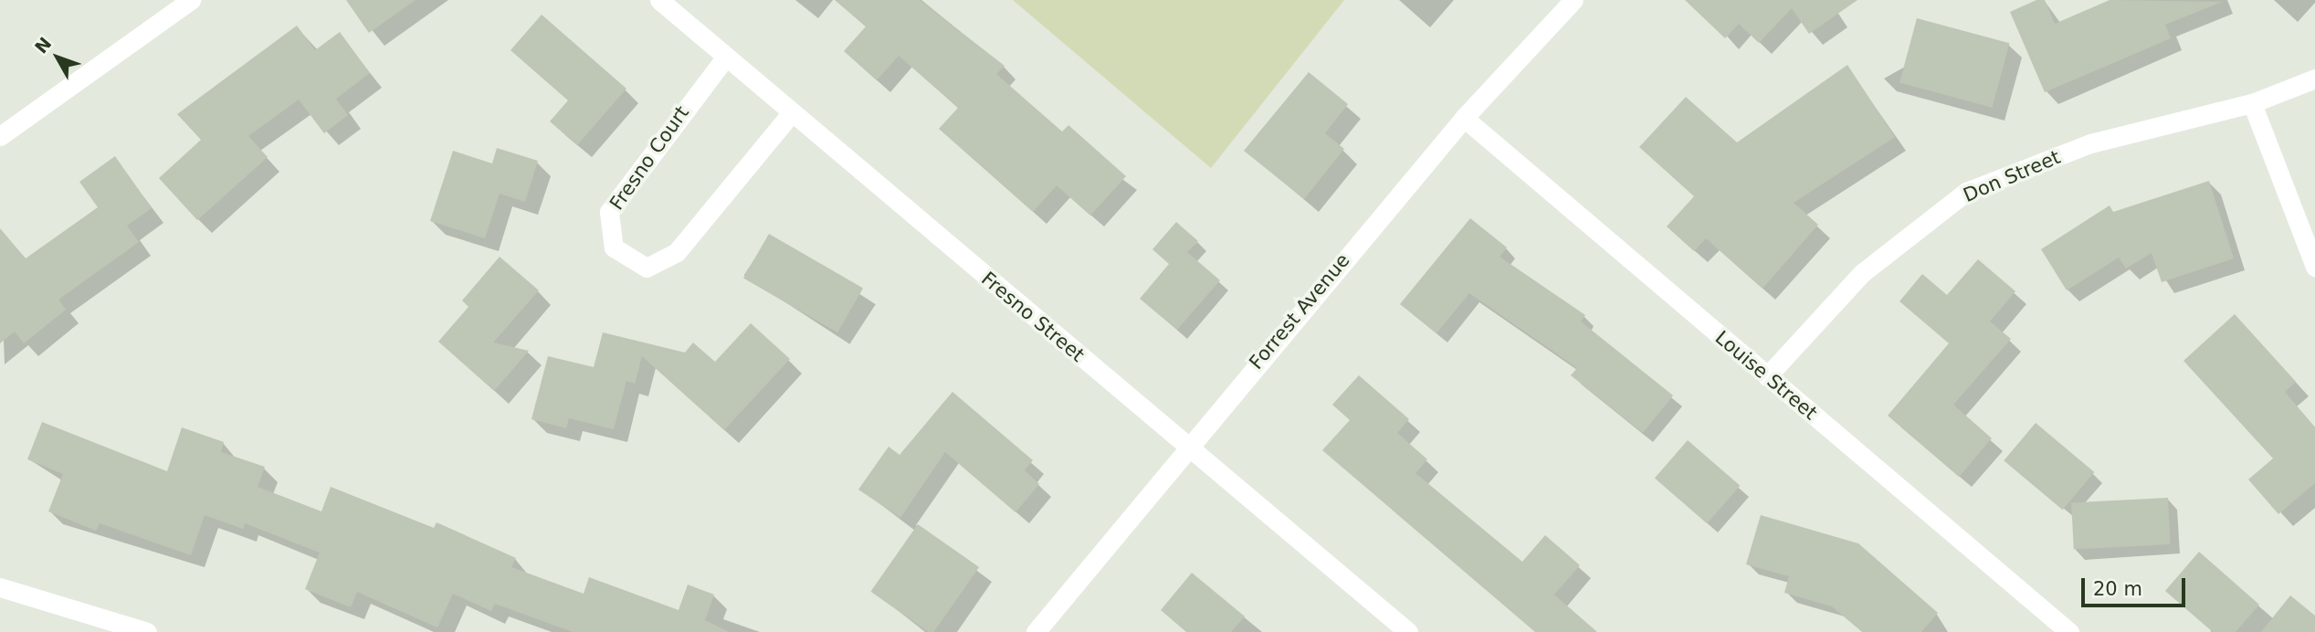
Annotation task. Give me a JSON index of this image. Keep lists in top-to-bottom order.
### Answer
{
  "streets": {
    "street": [
      "Fresno Court",
      "Don Street",
      "Forrest Avenue",
      "Fresno Street",
      "Louise Street"
    ]
  },
  "crossings": [
    ["Fresno Court", "Fresno Street"],
    ["Don Street", "Louise Street"],
    ["Forrest Avenue", "Fresno Street"],
    ["Forrest Avenue", "Louise Street"]
  ],
  "scale_bar": "20 m",
  "north": "top left"
}
